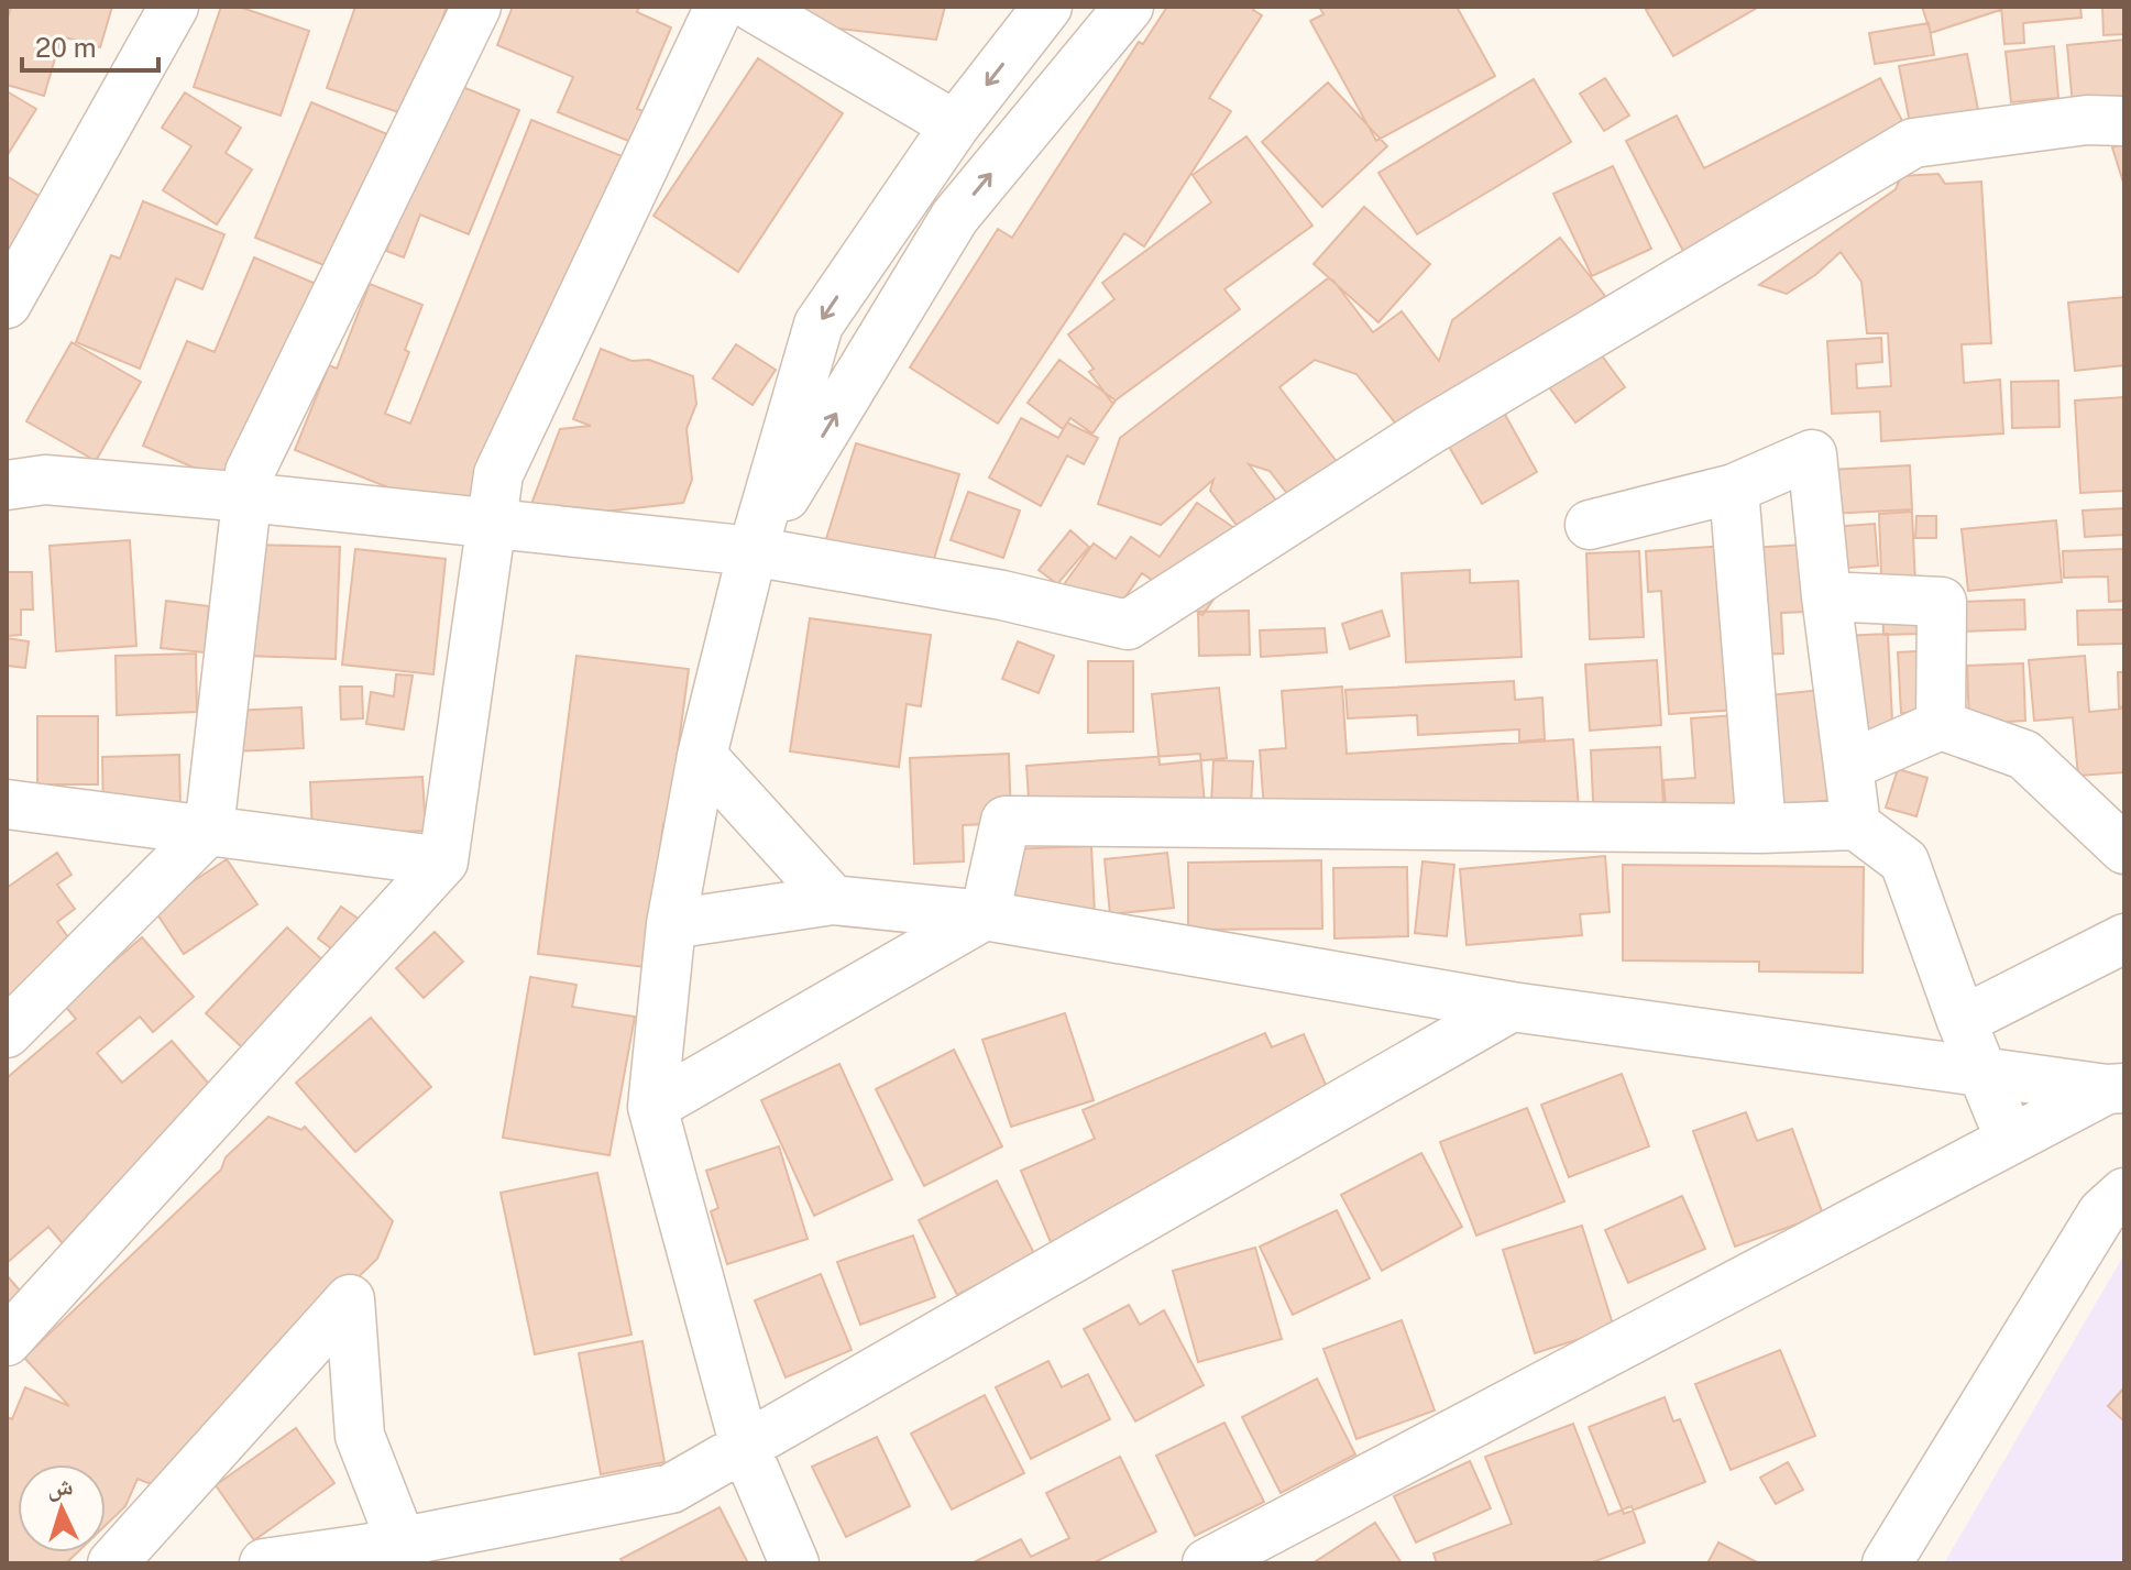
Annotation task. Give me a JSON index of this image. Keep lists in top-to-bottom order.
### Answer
{
  "scale_bar": "20 m",
  "north": "top"
}
